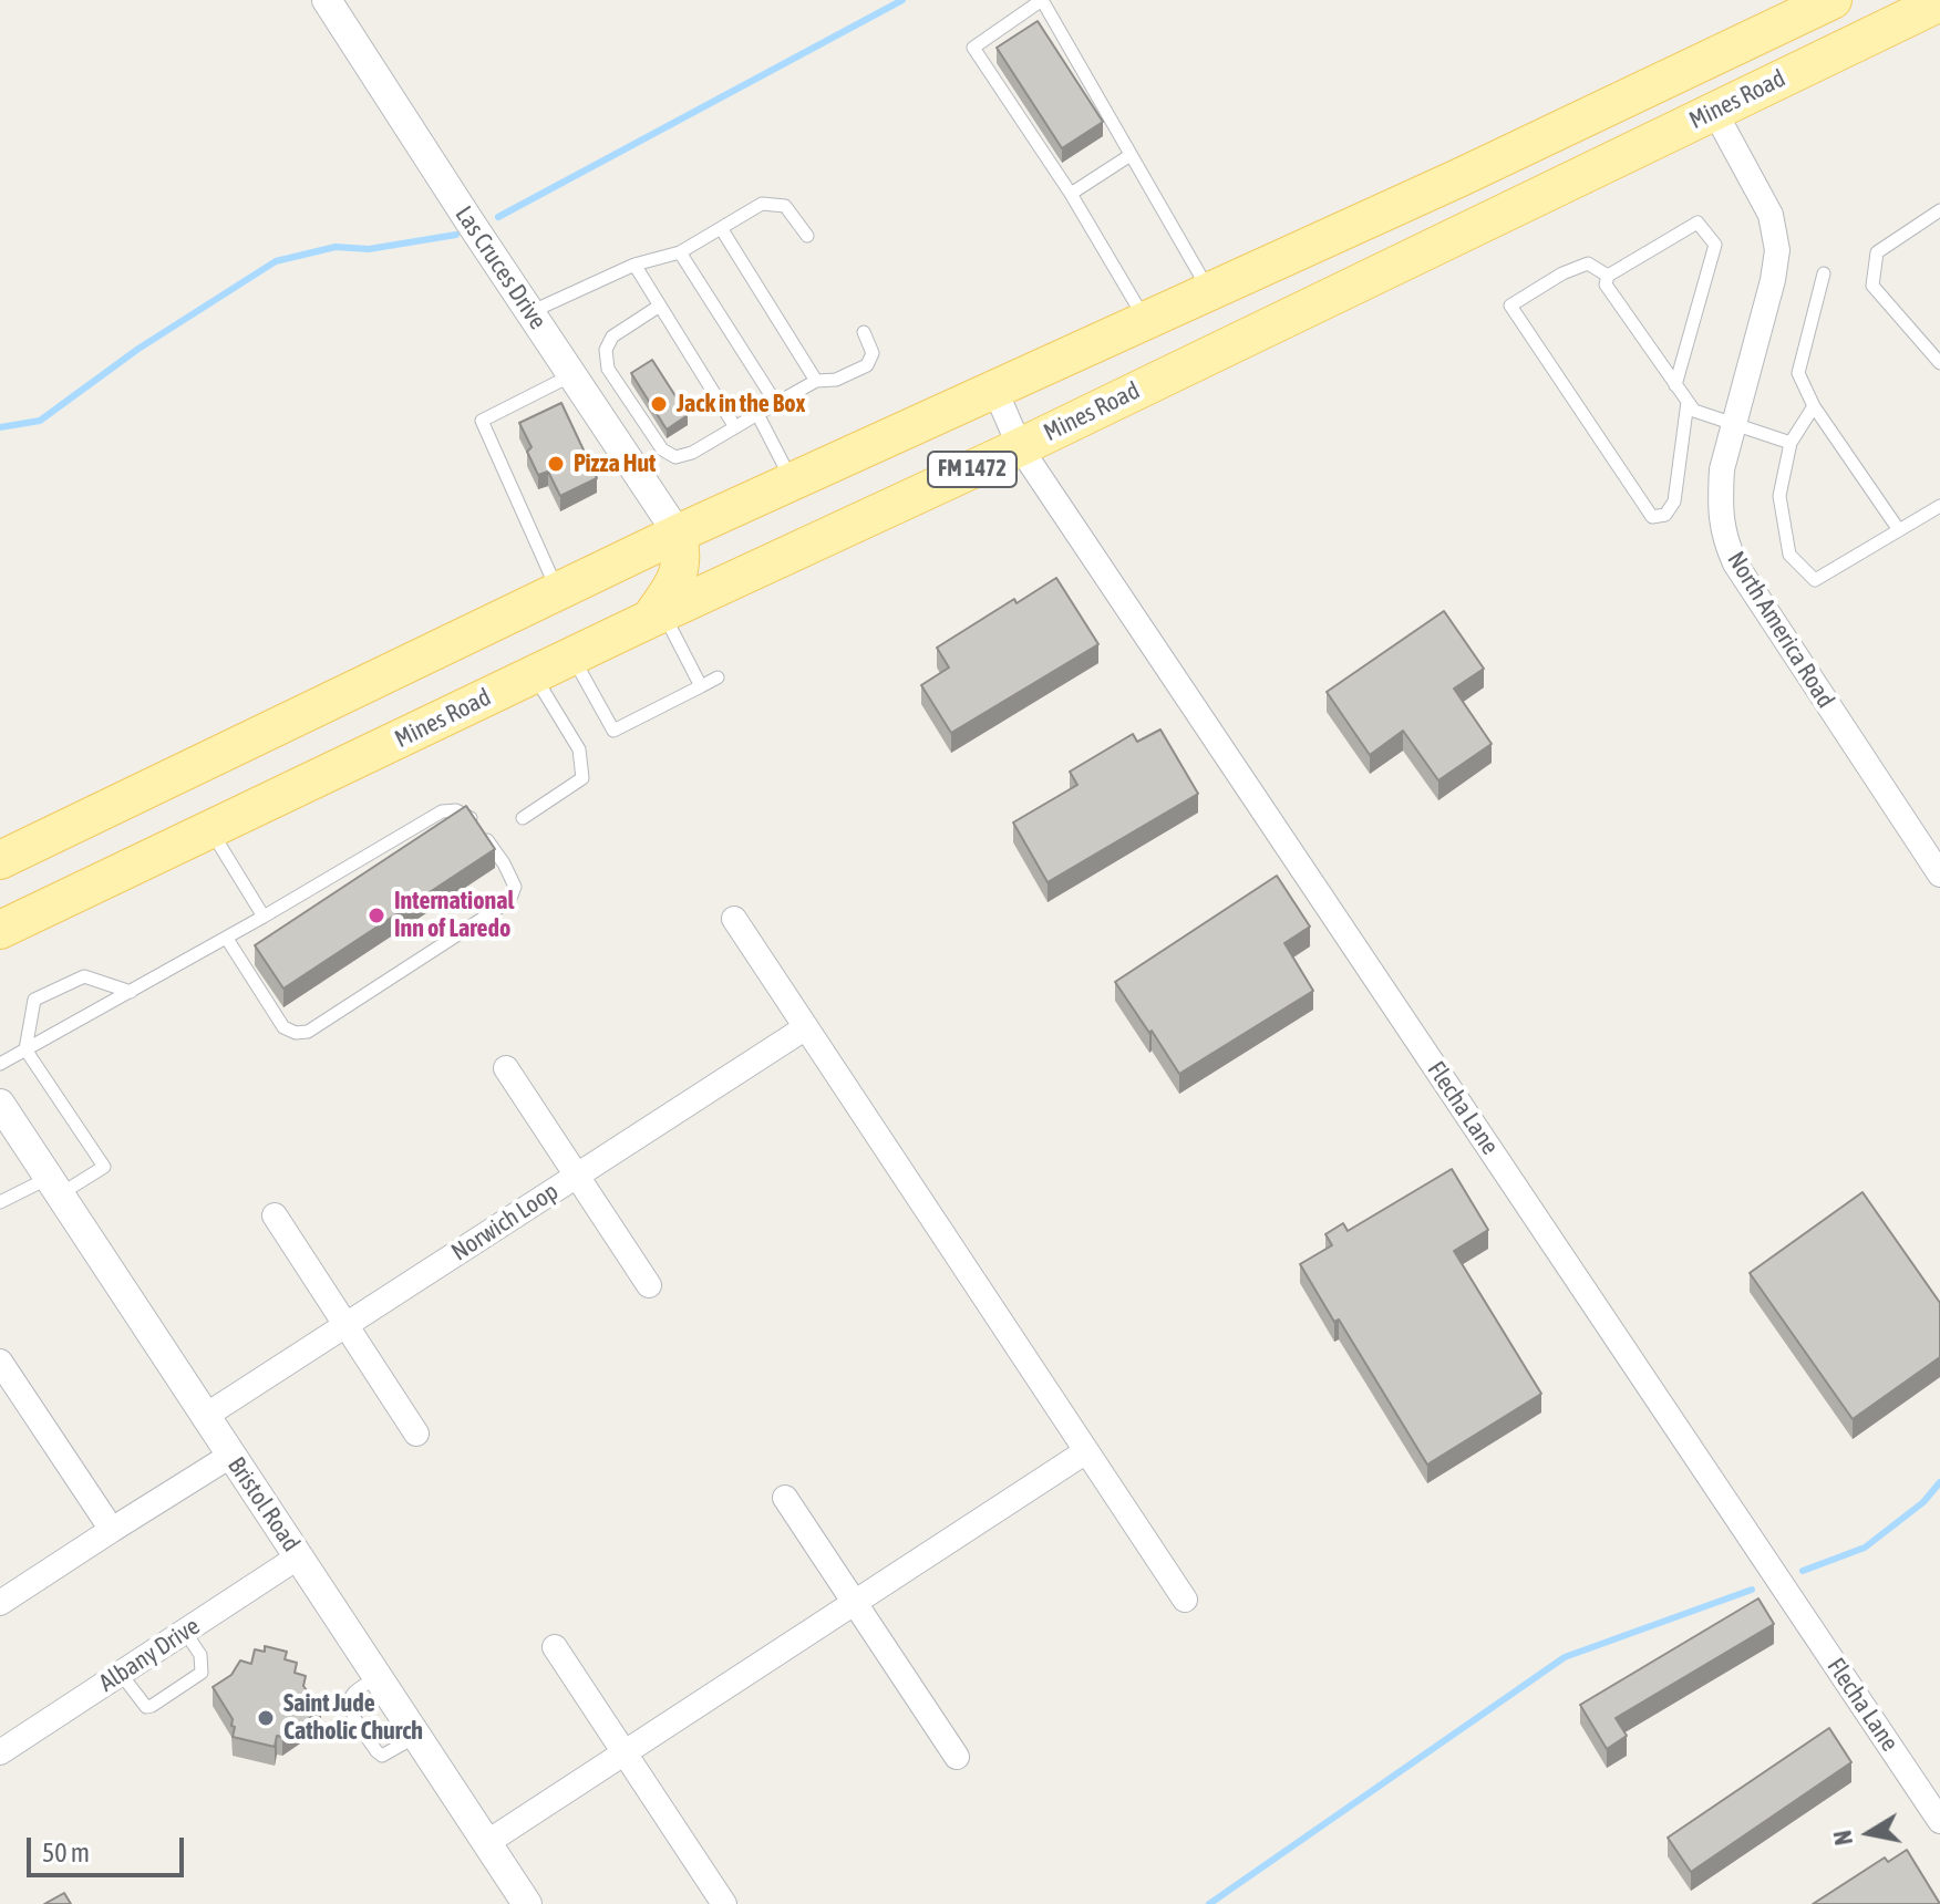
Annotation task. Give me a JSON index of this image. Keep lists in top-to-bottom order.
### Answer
{
  "streets": {
    "main road": ["Mines Road", "FM 1472"],
    "street": [
      "Las Cruces Drive",
      "North America Road",
      "Flecha Lane",
      "Norwich Loop",
      "Bristol Road",
      "Albany Drive"
    ]
  },
  "crossings": [
    ["Mines Road", "Las Cruces Drive"],
    ["Mines Road", "North America Road"],
    ["Mines Road", "Flecha Lane"],
    ["Norwich Loop", "Bristol Road"],
    ["Bristol Road", "Albany Drive"]
  ],
  "places": [
    "Jack in the Box",
    "Pizza Hut",
    "International Inn of Laredo",
    "Saint Jude Catholic Church"
  ],
  "scale_bar": "50 m",
  "north": "left"
}
